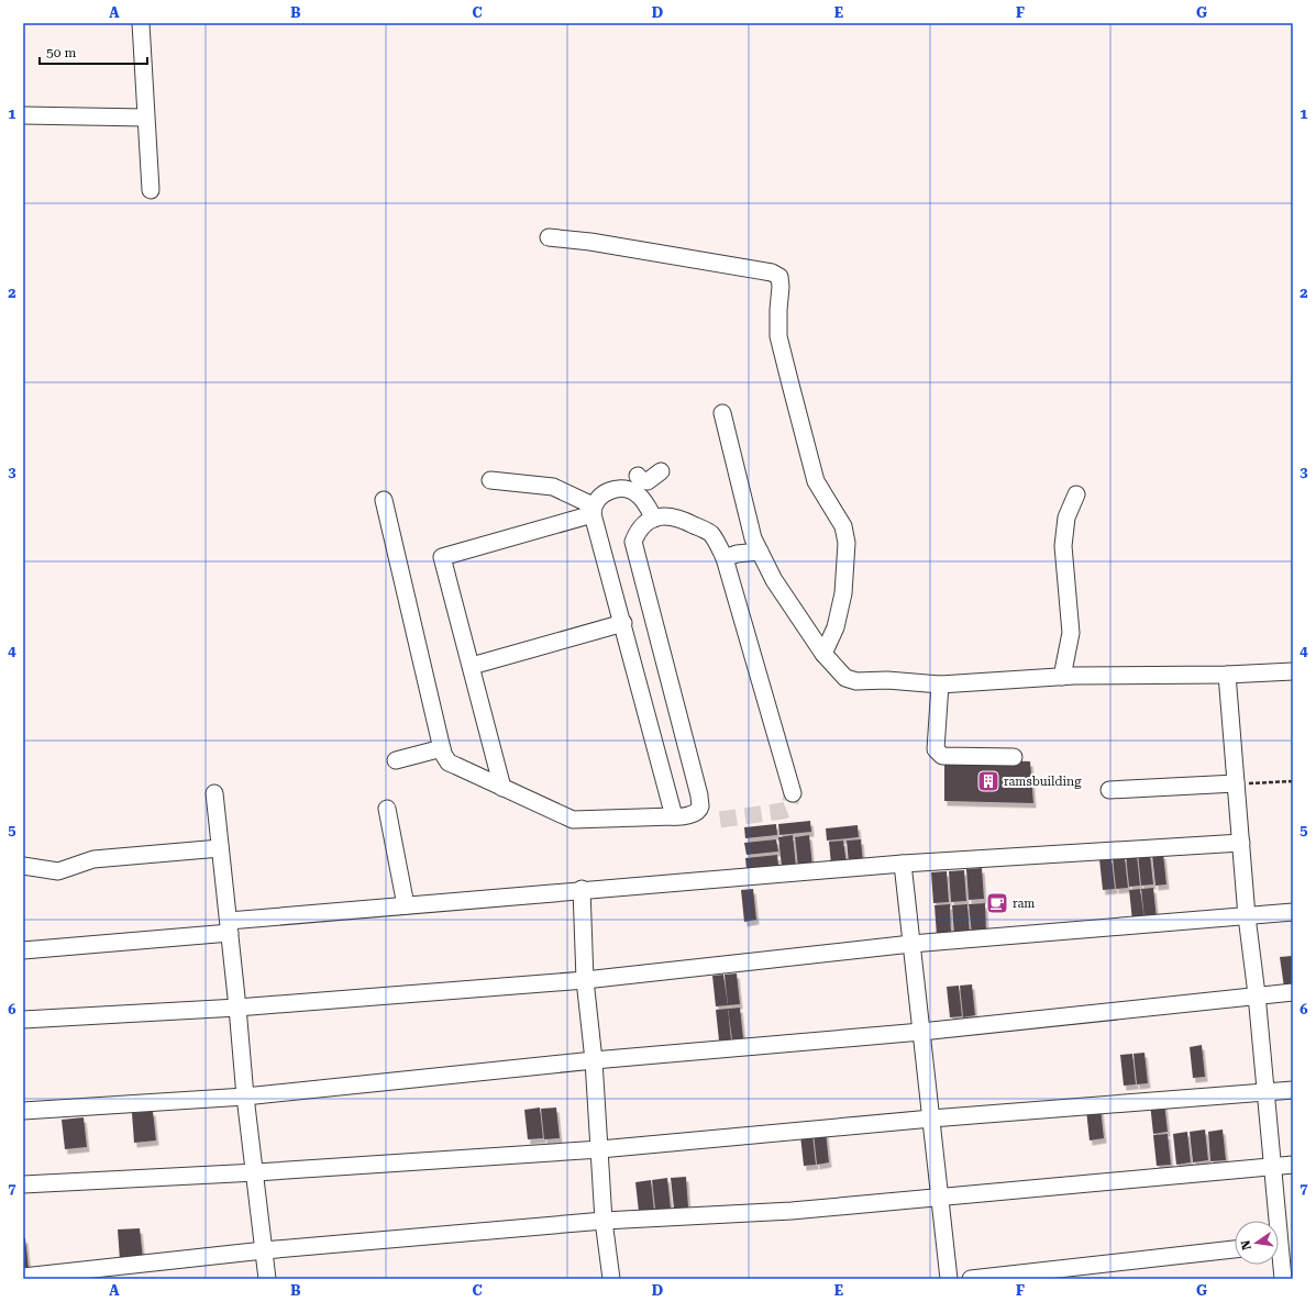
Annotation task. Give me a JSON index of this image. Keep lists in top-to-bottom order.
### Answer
{
  "places": {
    "building": ["ramsbuilding"],
    "cafe": ["ram"]
  },
  "scale_bar": "50 m",
  "north": "left",
  "grid": {
    "columns": [
      "A",
      "B",
      "C",
      "D",
      "E",
      "F",
      "G"
    ],
    "rows": [
      "1",
      "2",
      "3",
      "4",
      "5",
      "6",
      "7"
    ]
  }
}
